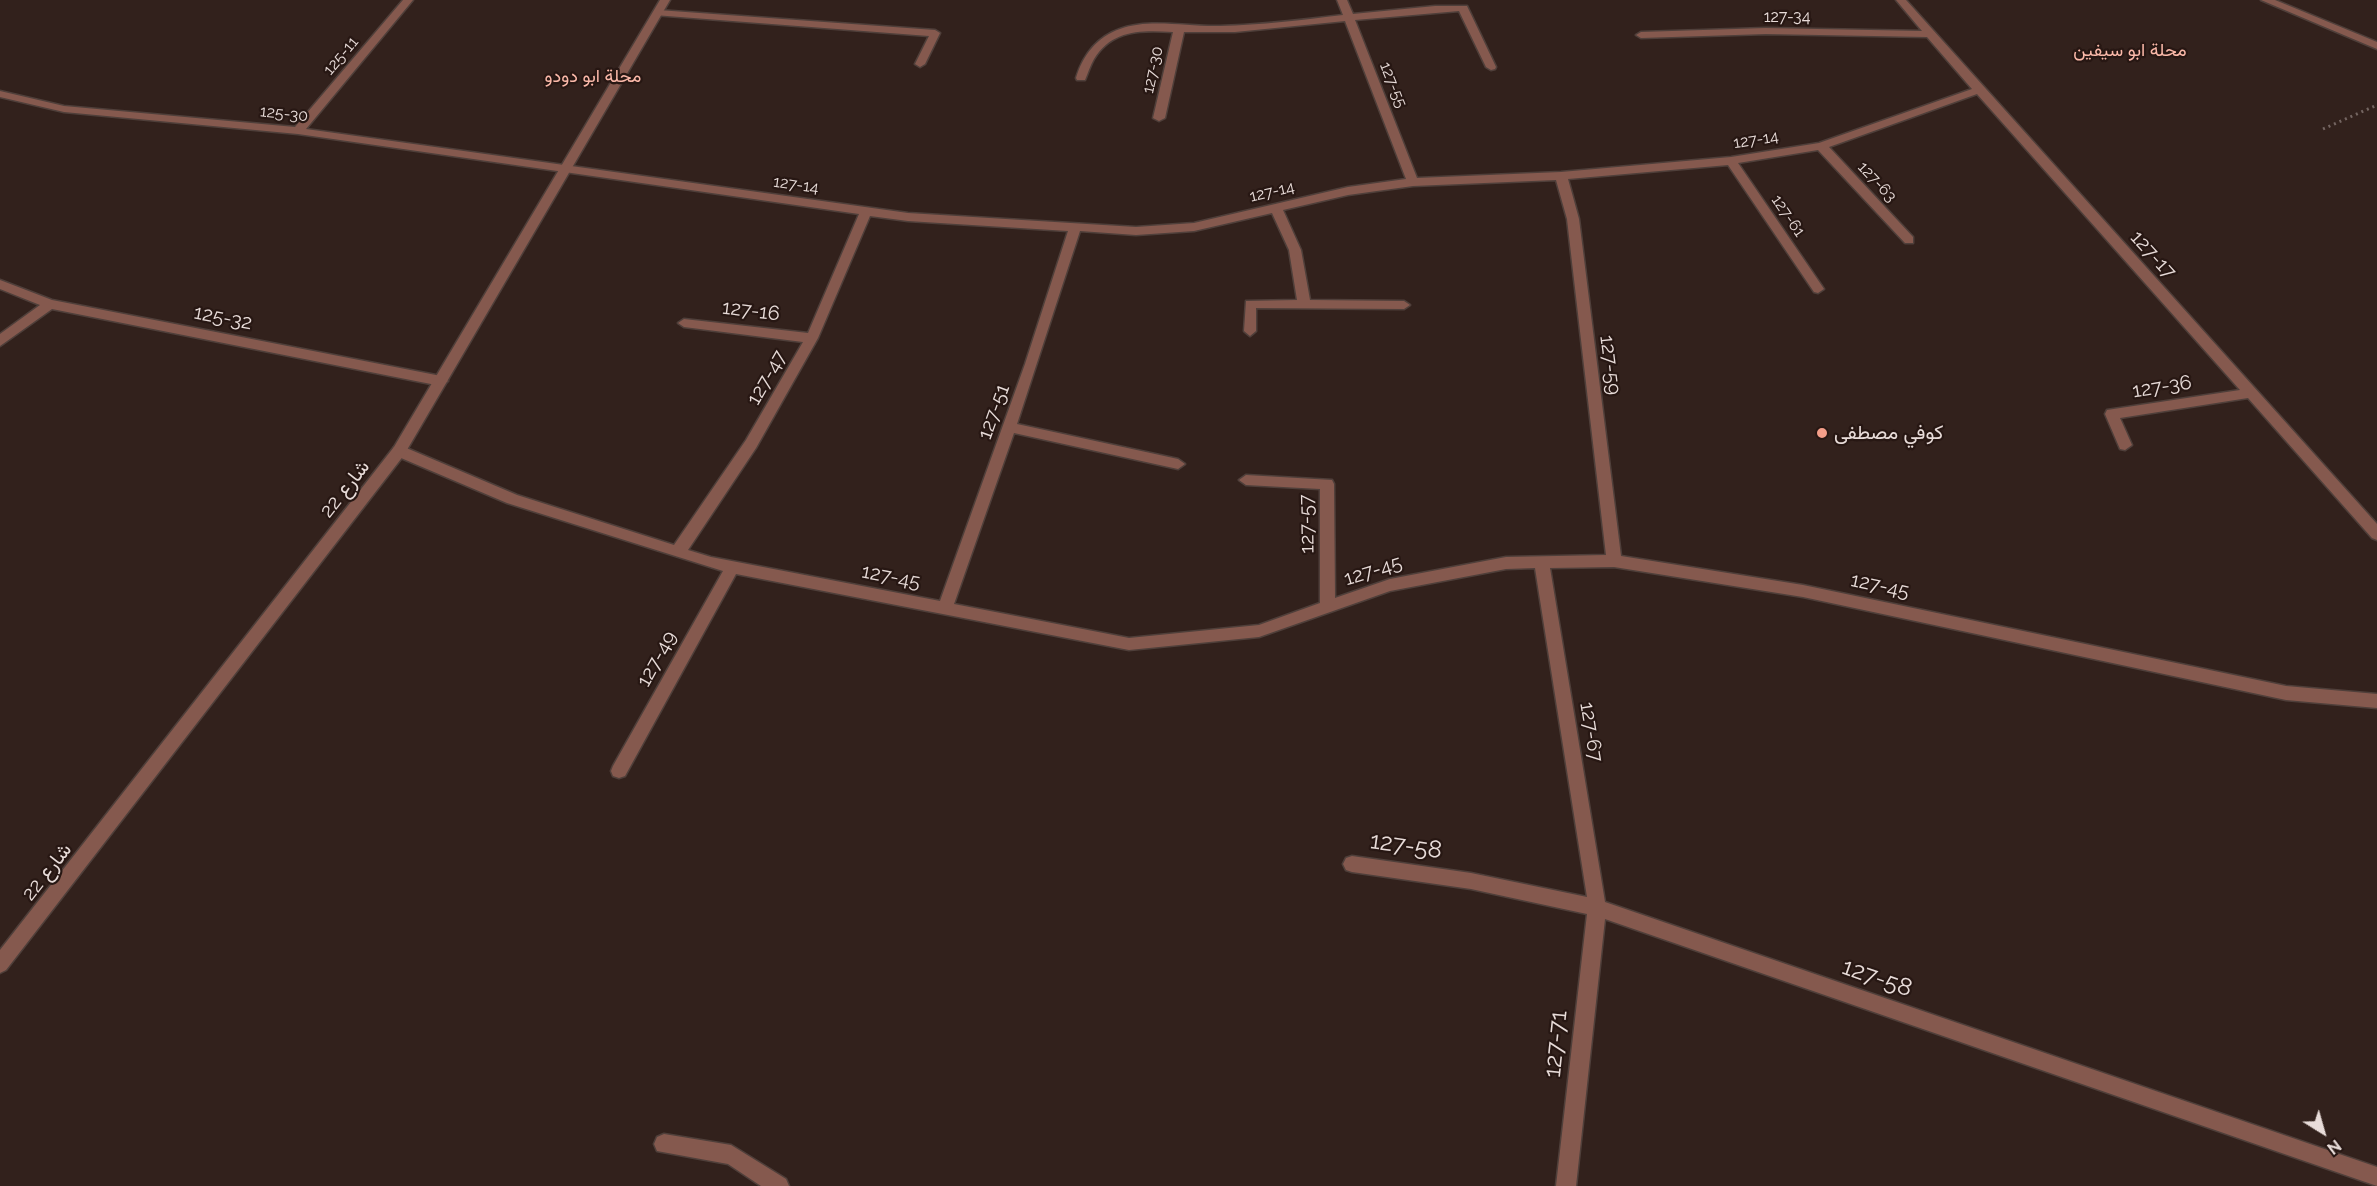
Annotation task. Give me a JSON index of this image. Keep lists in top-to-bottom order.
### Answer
{
  "streets": {
    "street": [
      "127-34",
      "125-11",
      "127-30",
      "127-55",
      "125-30",
      "127-14",
      "127-63",
      "127-61",
      "127-17",
      "127-16",
      "125-32",
      "127-59",
      "127-47",
      "127-36",
      "127-51",
      "شارع 22",
      "127-57",
      "127-45",
      "127-49",
      "127-67",
      "127-58",
      "127-71"
    ]
  },
  "crossings": [
    ["127-34", "127-17"],
    ["125-11", "125-30"],
    ["127-55", "127-14"],
    ["125-30", "127-14"],
    ["125-30", "شارع 22"],
    ["127-14", "127-63"],
    ["127-14", "127-61"],
    ["127-14", "127-17"],
    ["127-14", "127-59"],
    ["127-14", "127-47"],
    ["127-14", "127-51"],
    ["127-14", "شارع 22"],
    ["127-17", "127-36"],
    ["127-16", "127-47"],
    ["125-32", "شارع 22"],
    ["127-59", "127-45"],
    ["127-47", "127-45"],
    ["127-51", "127-45"],
    ["شارع 22", "127-45"],
    ["127-57", "127-45"],
    ["127-45", "127-49"],
    ["127-45", "127-67"],
    ["127-67", "127-58"],
    ["127-67", "127-71"],
    ["127-58", "127-71"]
  ],
  "districts": ["محلة ابو سيفين", "محلة ابو دودو"],
  "places": ["كوفي مصطفى"],
  "north": "bottom right"
}
